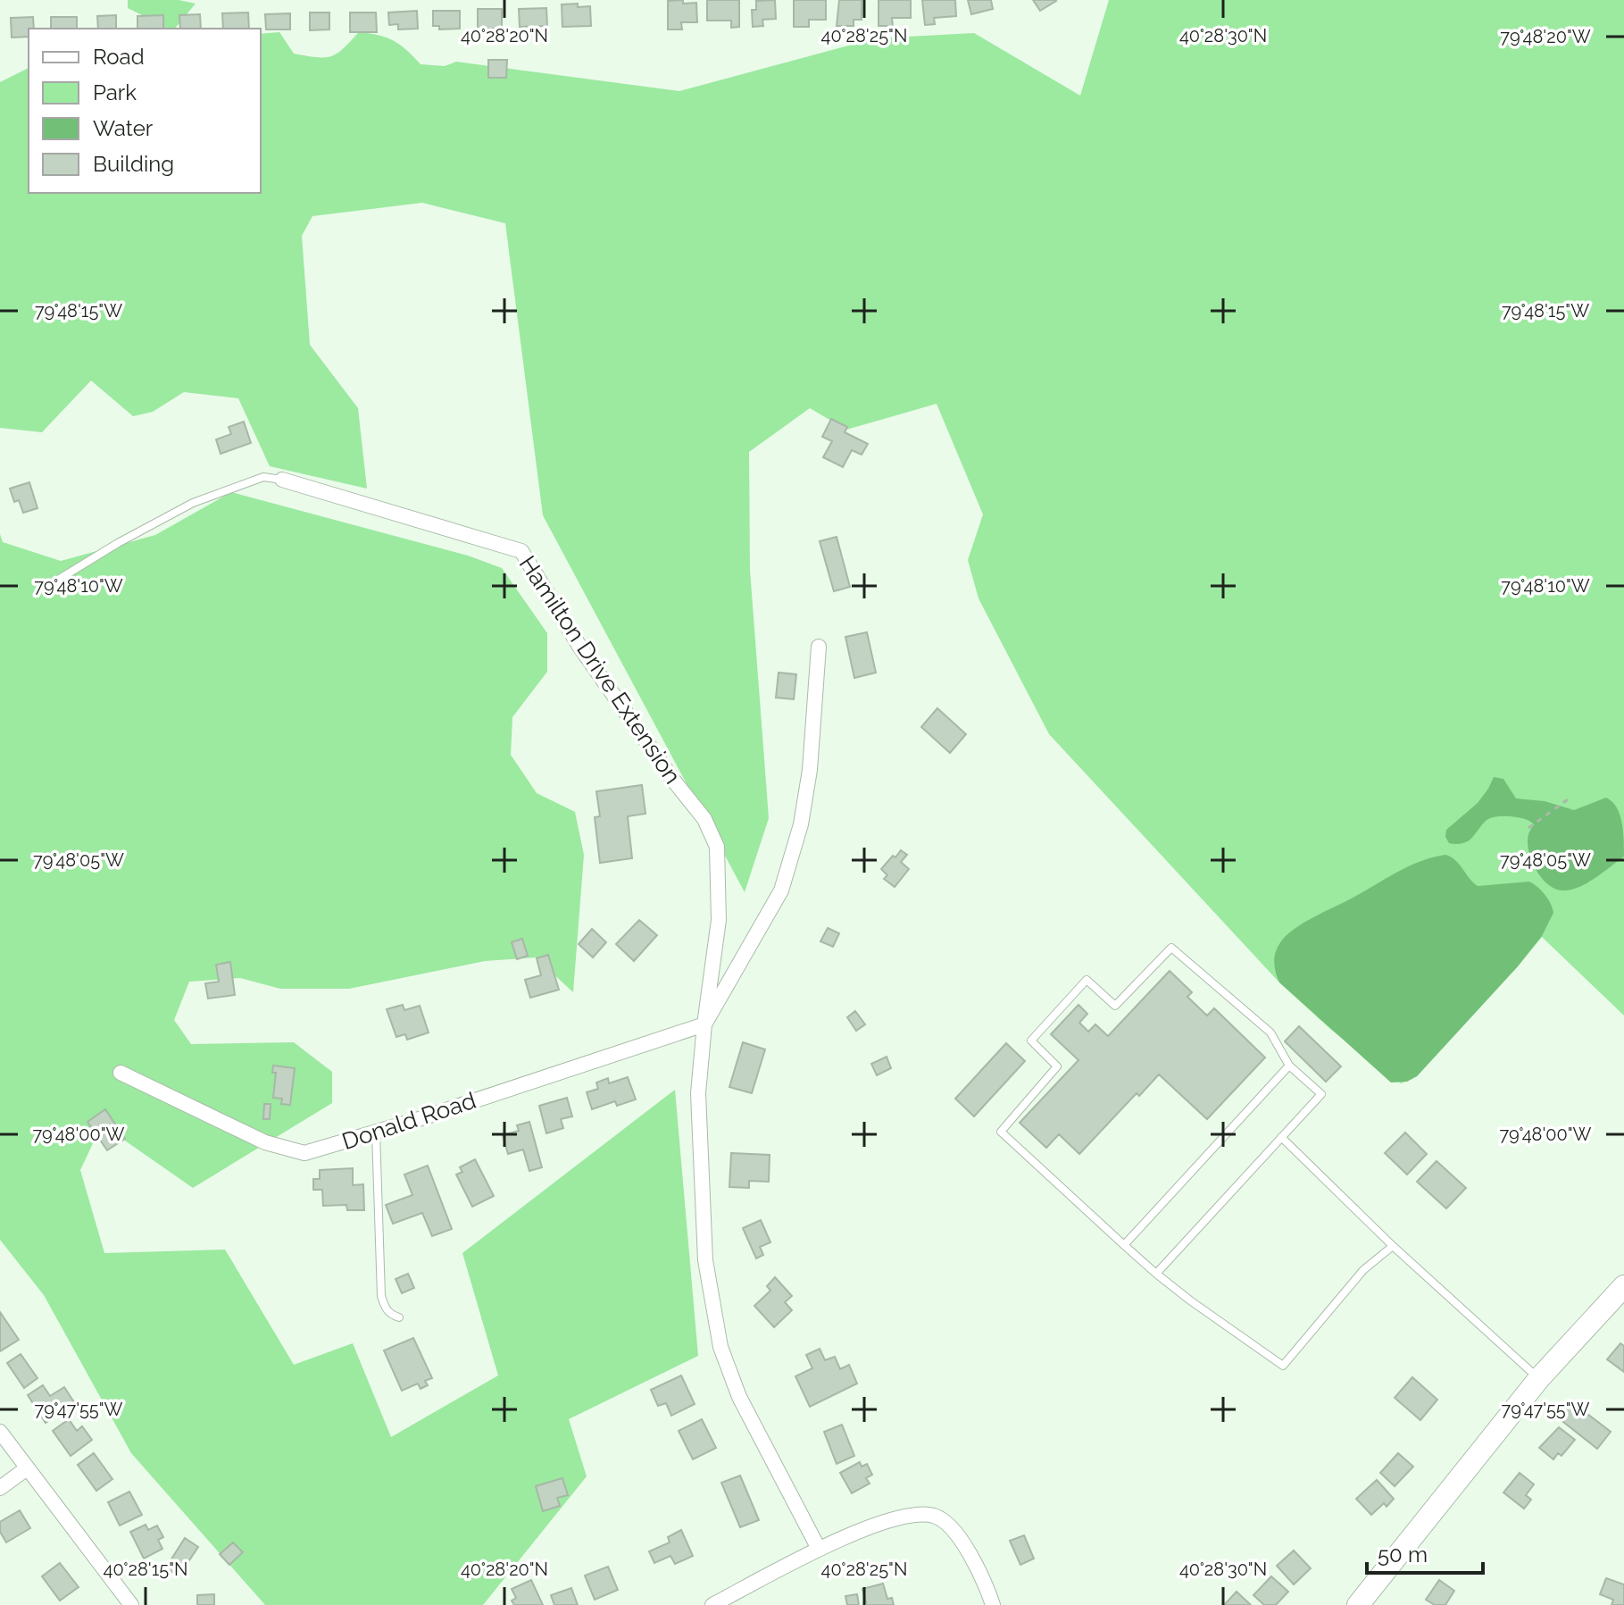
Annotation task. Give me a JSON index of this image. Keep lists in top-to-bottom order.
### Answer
{
  "streets": {
    "street": ["Hamilton Drive Extension", "Donald Road"]
  },
  "crossings": [
    ["Hamilton Drive Extension", "Donald Road"]
  ],
  "legend": [
    "Road",
    "Park",
    "Water",
    "Building"
  ],
  "scale_bar": "50 m",
  "coordinates": [
    "40°28'20\"N",
    "40°28'25\"N",
    "40°28'30\"N",
    "79°48'20\"W",
    "79°48'15\"W",
    "79°48'10\"W",
    "79°48'05\"W",
    "79°48'00\"W",
    "79°47'55\"W",
    "40°28'15\"N"
  ]
}
